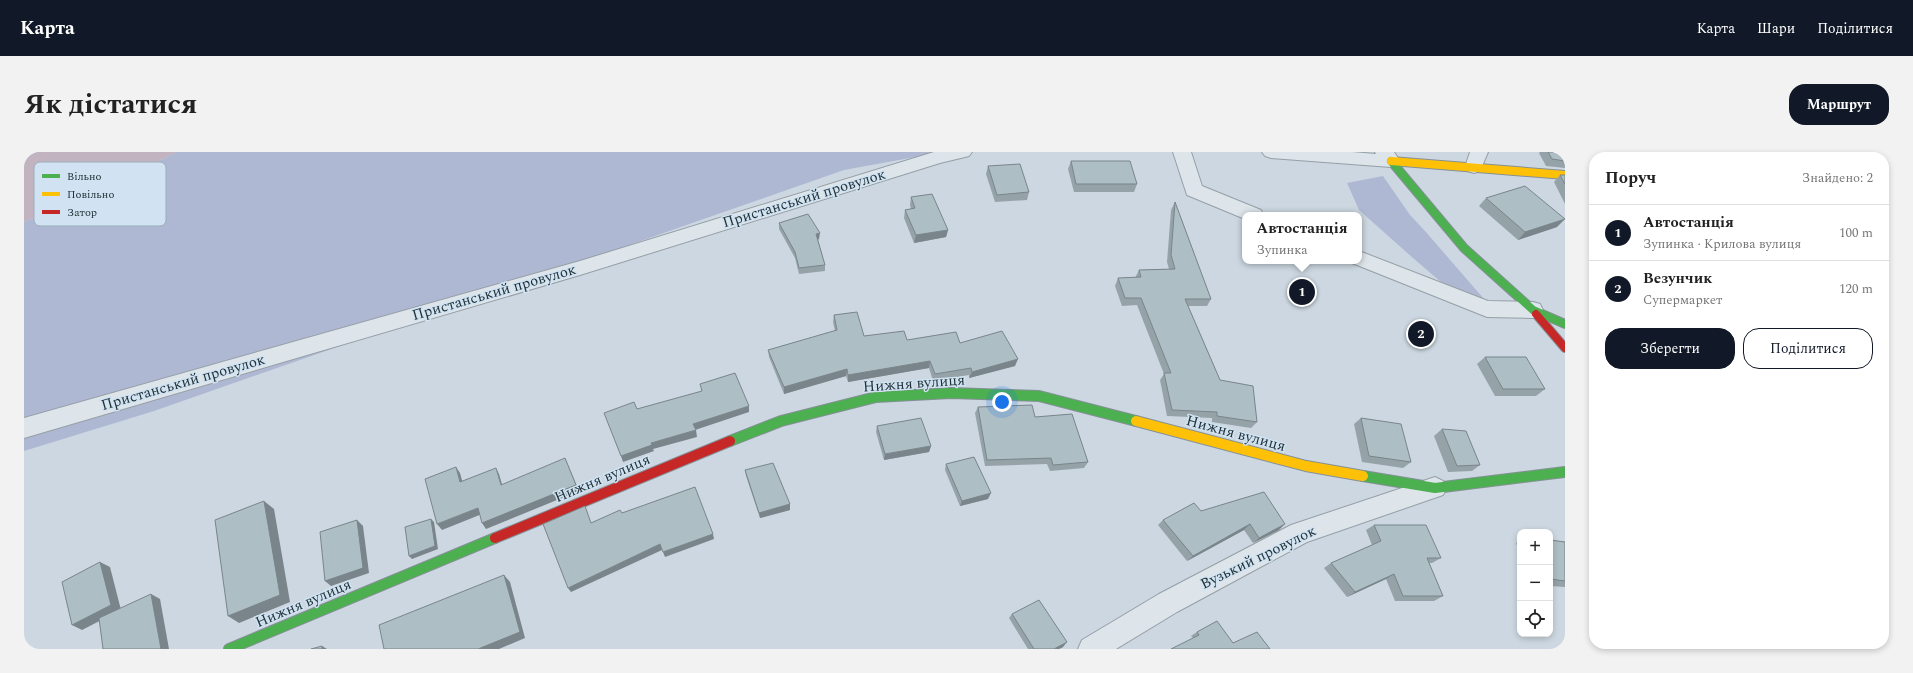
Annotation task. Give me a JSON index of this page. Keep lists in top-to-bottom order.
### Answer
{
  "streets": {
    "street": ["Пристанський провулок", "Нижня вулиця", "Вузький провулок"]
  },
  "crossings": [
    ["Нижня вулиця", "Вузький провулок"]
  ],
  "legend": ["Вільно", "Повільно", "Затор"],
  "page": {
    "header": "Карта",
    "nav": ["Карта", "Шари", "Поділитися"],
    "title": "Як дістатися",
    "buttons": [
      "Маршрут",
      ["Зберегти", "Поділитися"]
    ],
    "heading": ["Поруч", "Знайдено: 2"],
    "list": [
      {
        "mark": "1",
        "name": "Автостанція",
        "note": "Зупинка · Крилова вулиця",
        "value": "100 m"
      },
      {
        "mark": "2",
        "name": "Везунчик",
        "note": "Супермаркет",
        "value": "120 m"
      }
    ],
    "popup": ["Автостанція", "Зупинка"],
    "pins": ["1", "2"],
    "map_buttons": ["+", "−"]
  }
}
